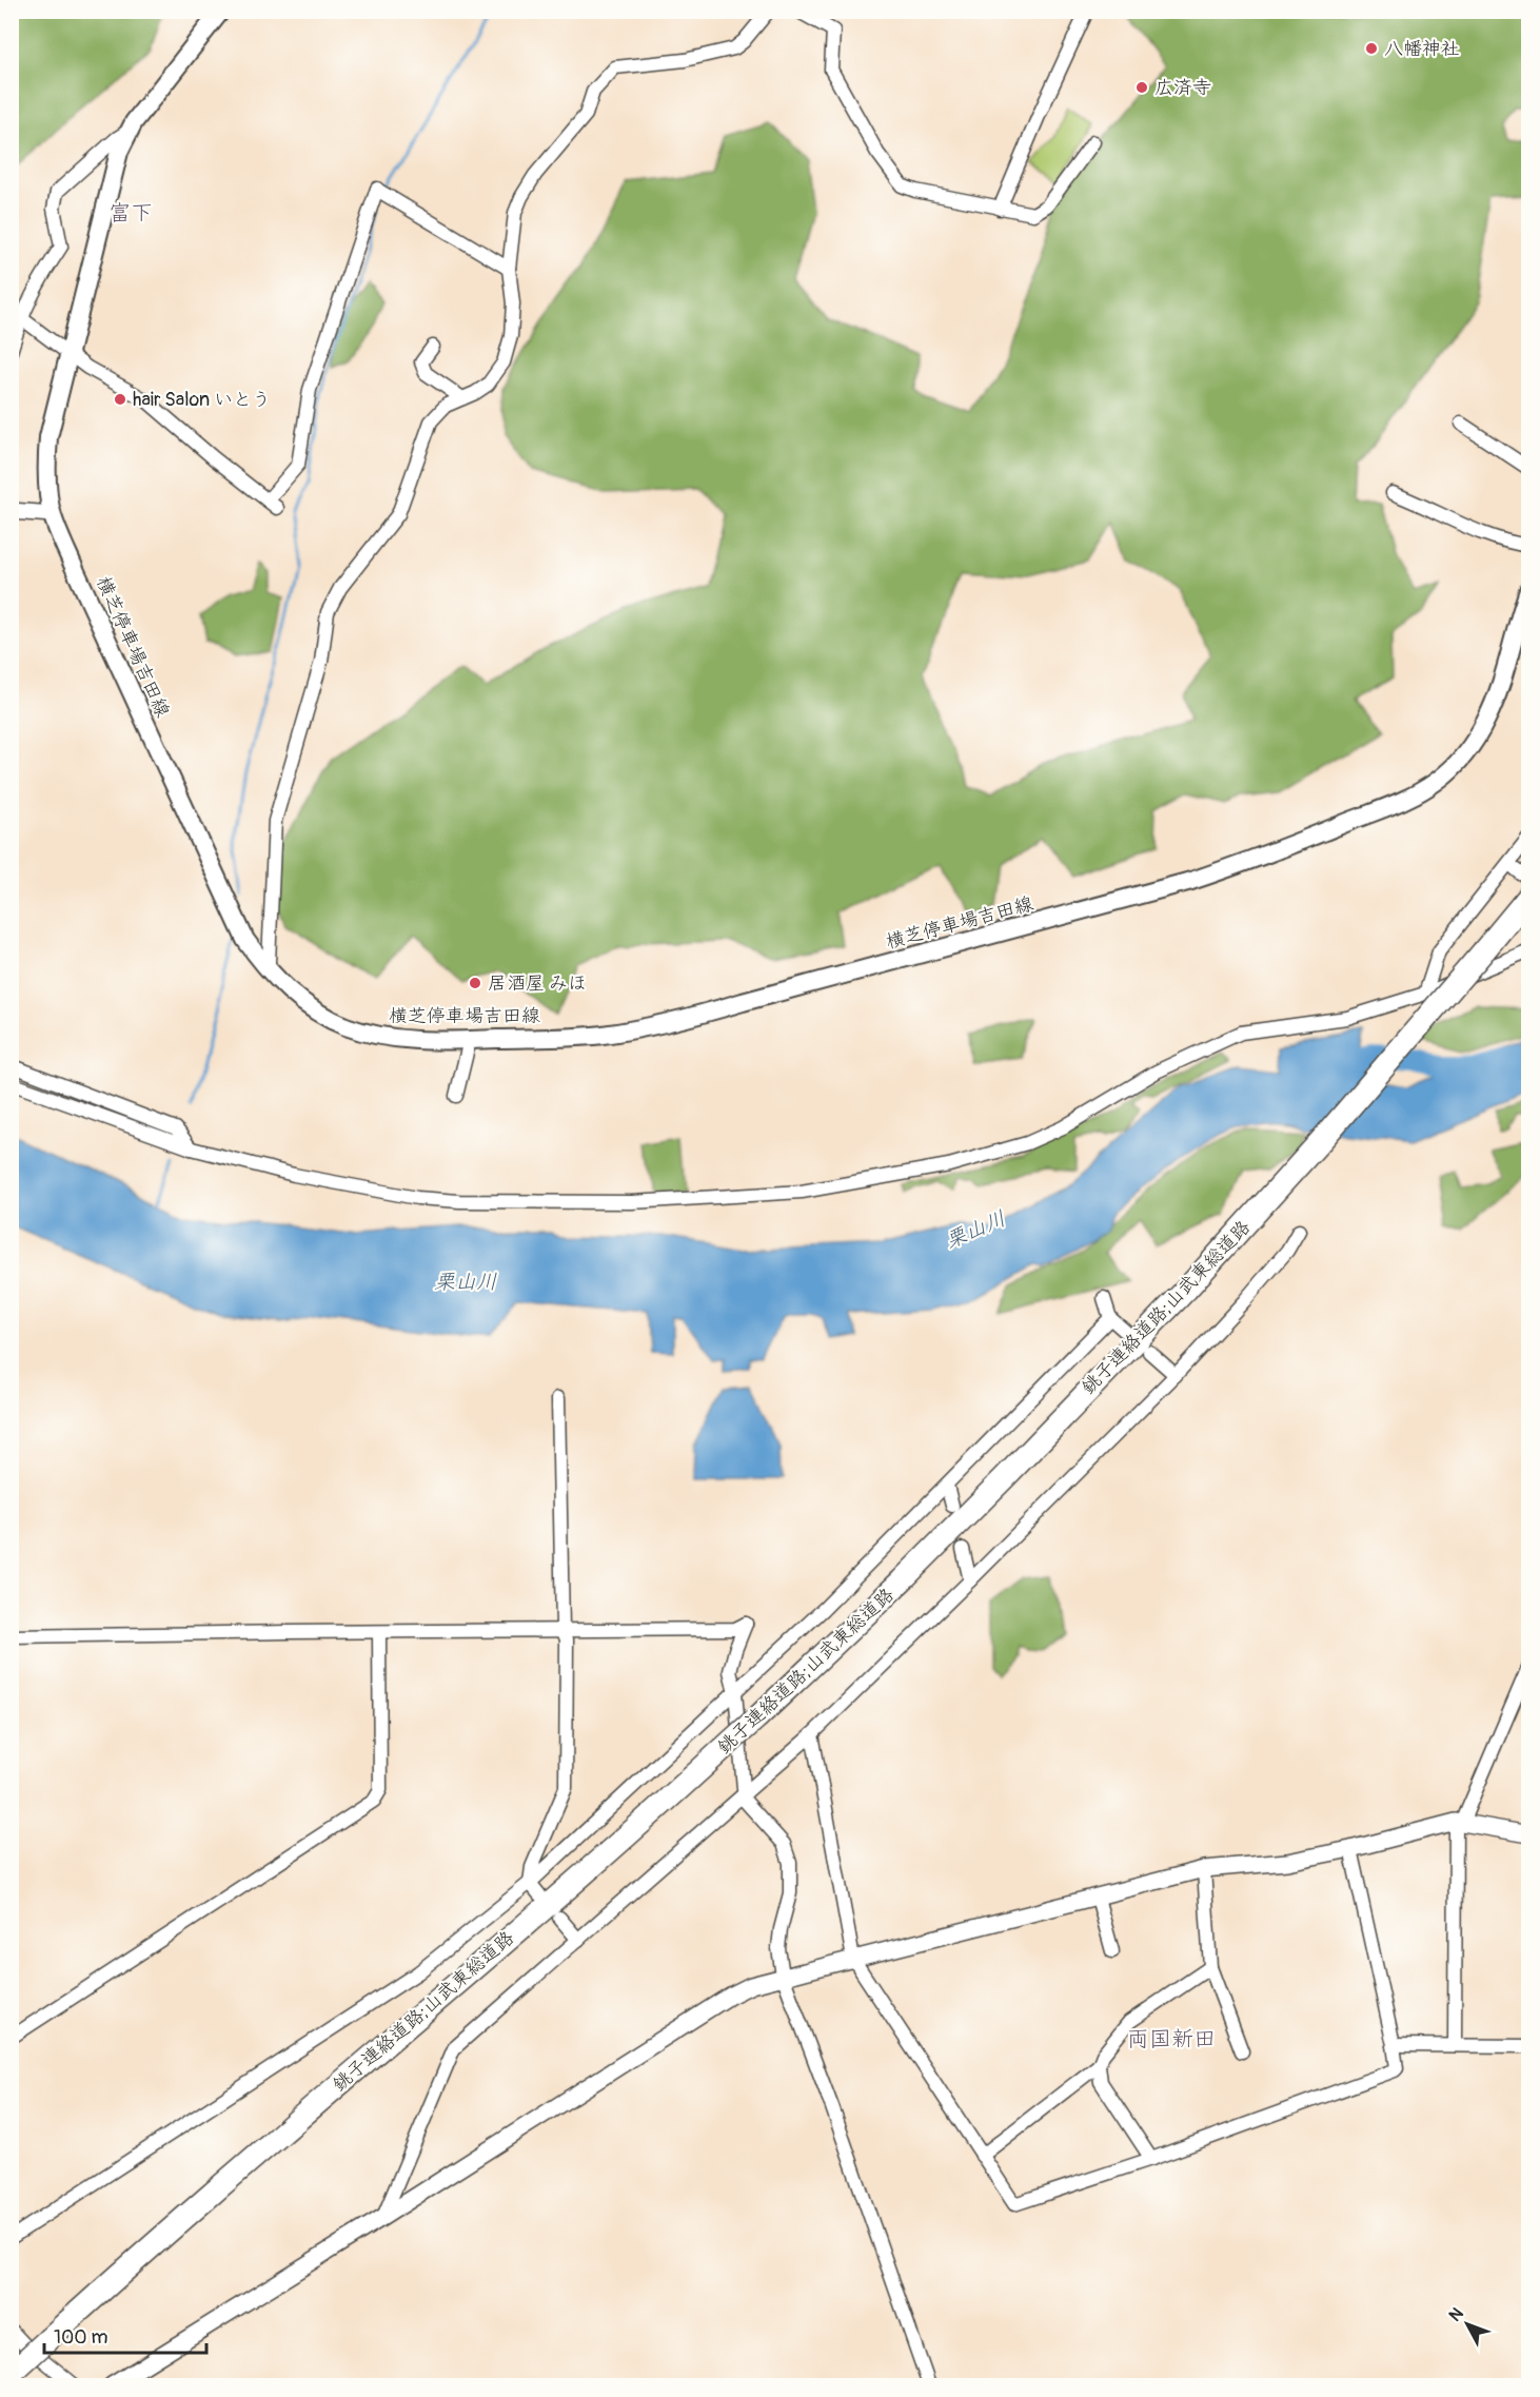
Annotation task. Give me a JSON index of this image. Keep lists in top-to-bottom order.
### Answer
{
  "streets": {
    "highway": ["銚子連絡道路;山武東総道路"],
    "main road": ["横芝停車場吉田線"]
  },
  "districts": ["富下", "両国新田"],
  "water": ["栗山川"],
  "places": [
    "八幡神社",
    "広済寺",
    "hair Salon いとう",
    "居酒屋 みほ"
  ],
  "scale_bar": "100 m",
  "north": "top left"
}
